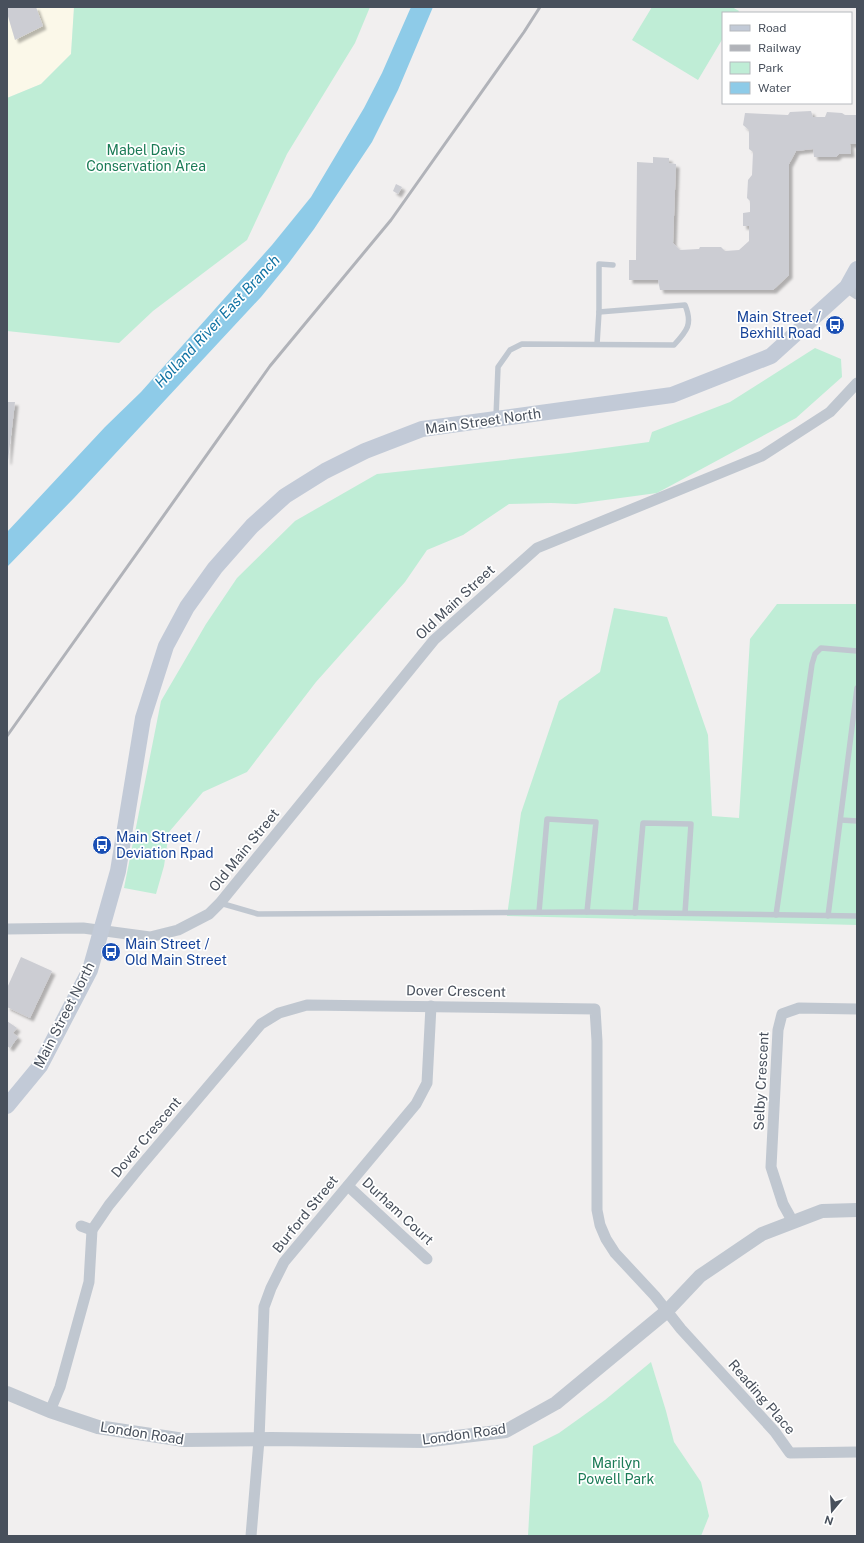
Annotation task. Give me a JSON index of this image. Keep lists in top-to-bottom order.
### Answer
{
  "streets": {
    "main road": ["Main Street North"],
    "street": [
      "Old Main Street",
      "Dover Crescent",
      "Selby Crescent",
      "Durham Court",
      "Burford Street",
      "Reading Place",
      "London Road"
    ]
  },
  "crossings": [
    ["Main Street North", "Old Main Street"],
    ["Dover Crescent", "Burford Street"],
    ["Dover Crescent", "Reading Place"],
    ["Dover Crescent", "London Road"],
    ["Selby Crescent", "London Road"],
    ["Durham Court", "Burford Street"],
    ["Burford Street", "London Road"],
    ["Reading Place", "London Road"]
  ],
  "water": ["Holland River East Branch"],
  "parks": ["Mabel Davis Conservation Area", "Marilyn Powell Park"],
  "places": {
    "bus stop": ["Main Street / Bexhill Road", "Main Street / Deviation Rpad", "Main Street / Old Main Street"]
  },
  "legend": [
    "Road",
    "Railway",
    "Park",
    "Water"
  ],
  "north": "bottom"
}
